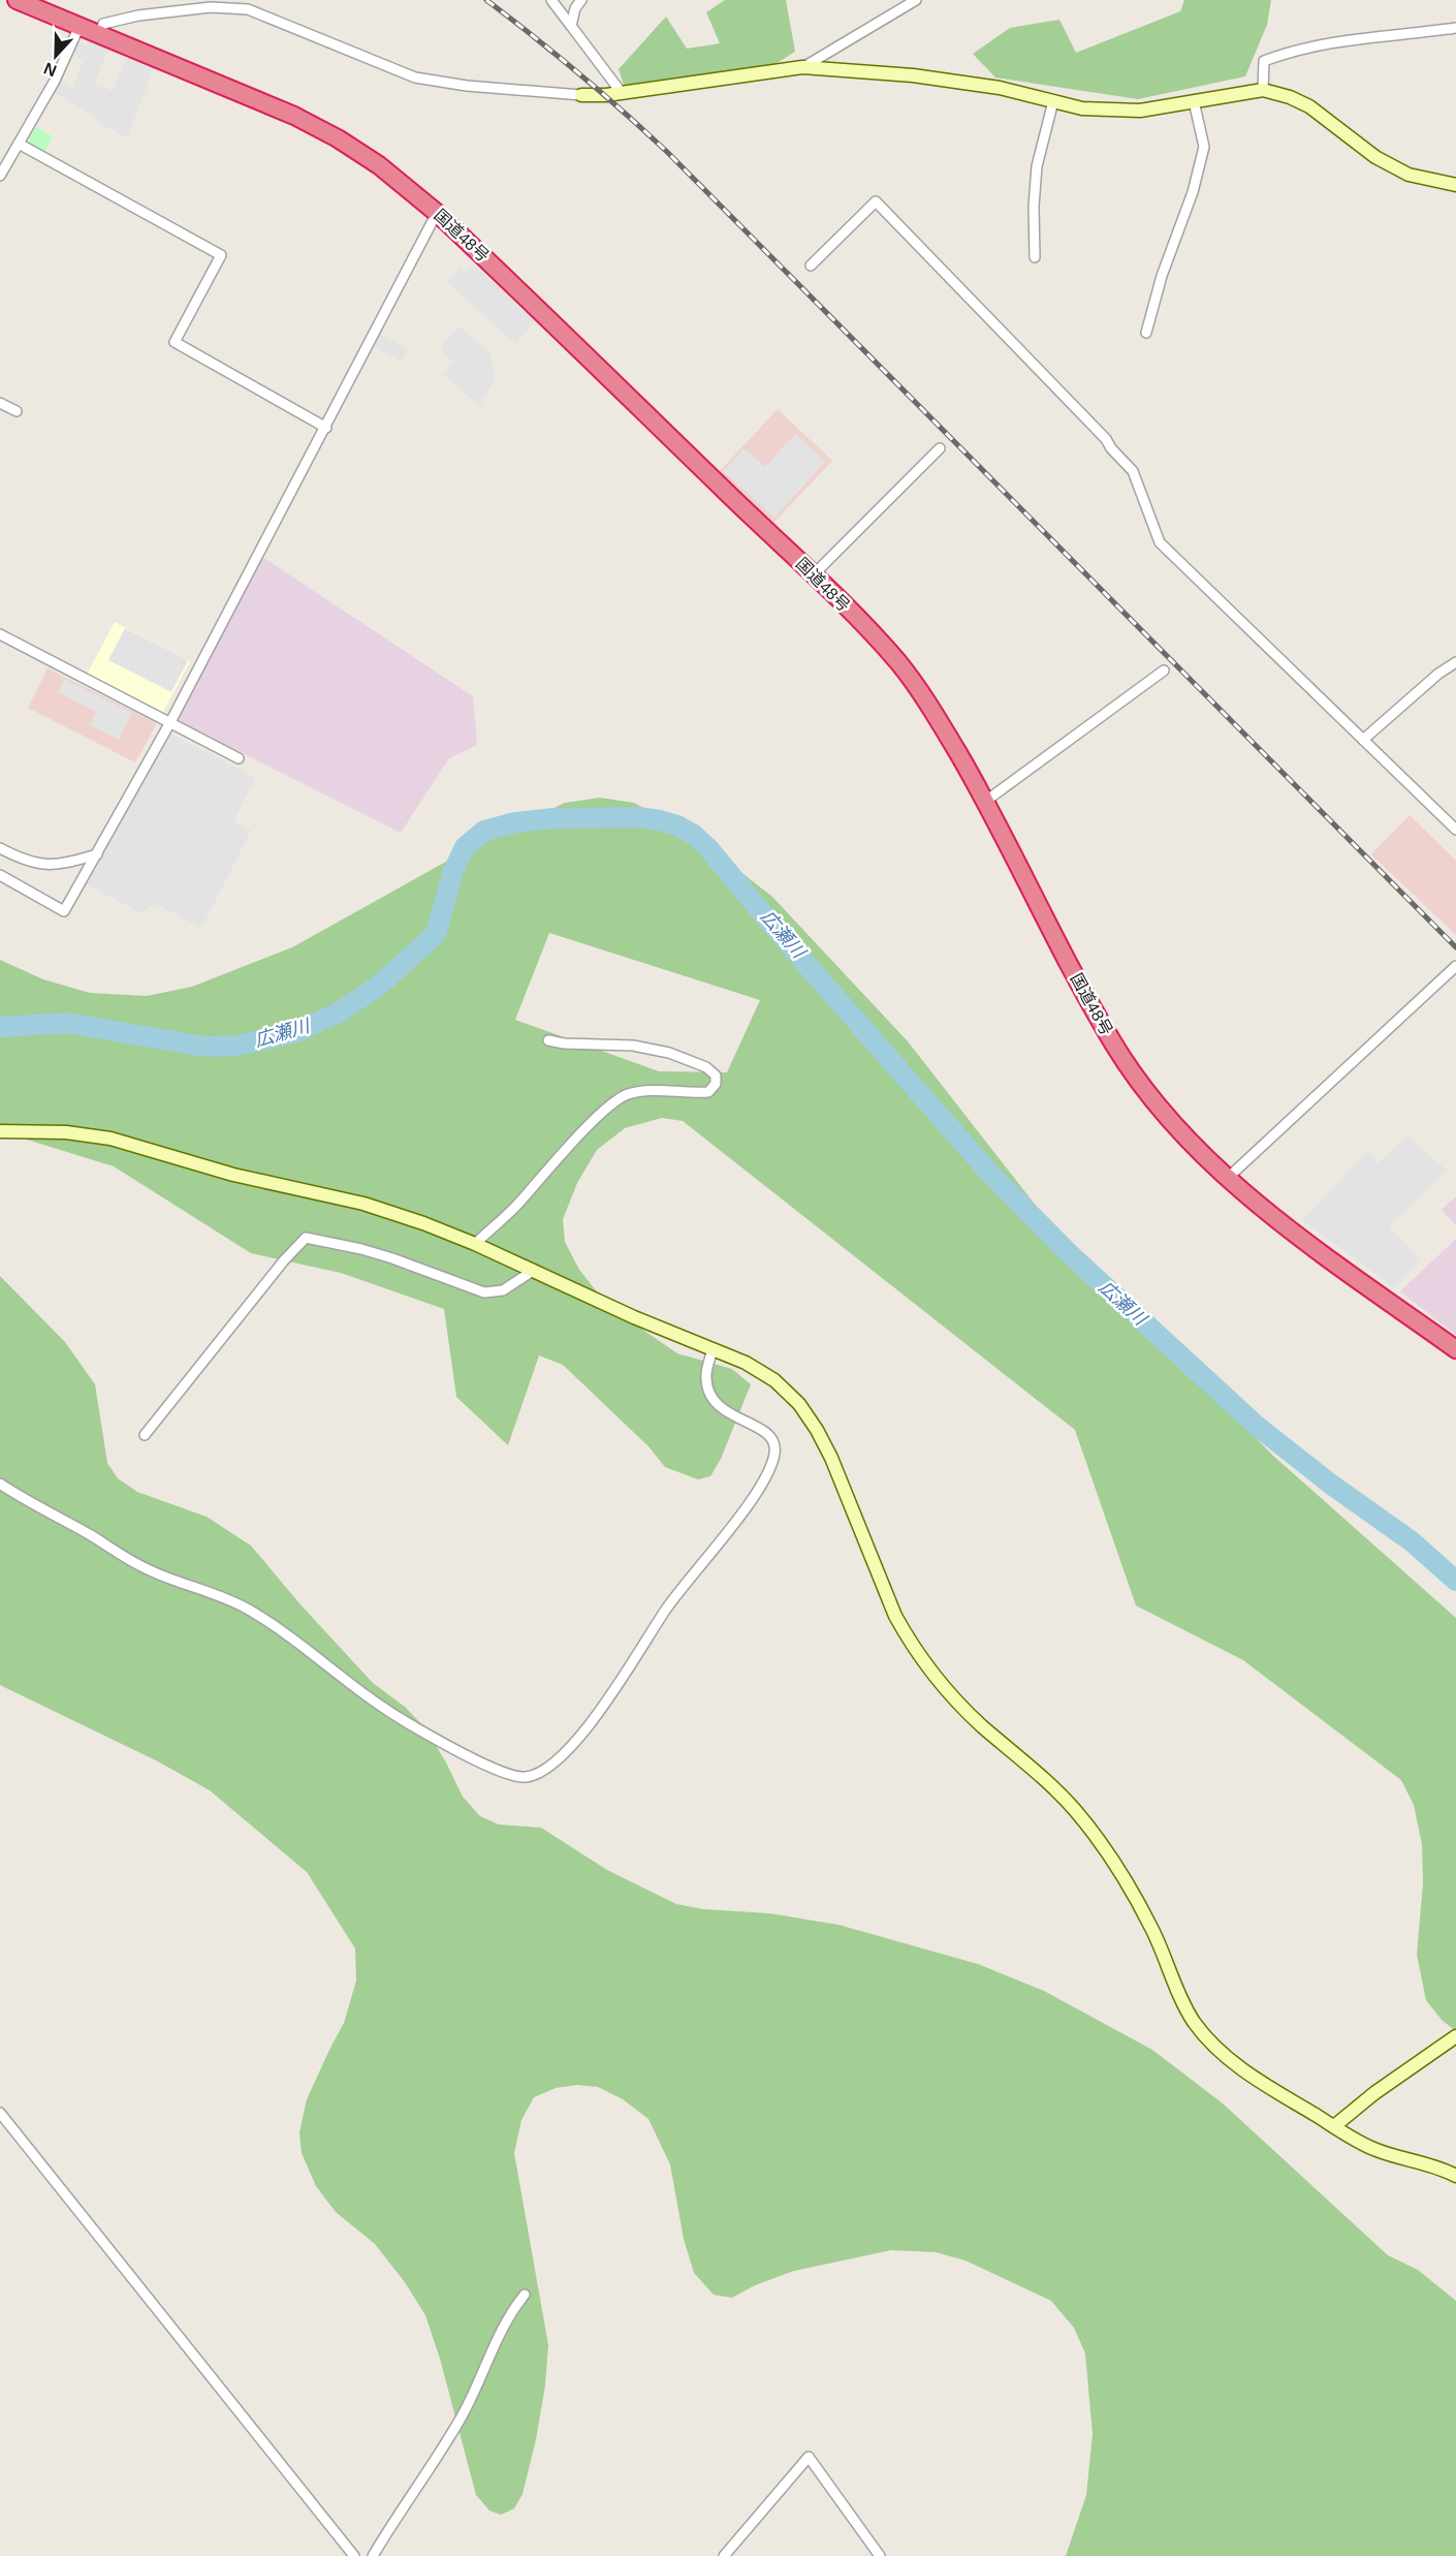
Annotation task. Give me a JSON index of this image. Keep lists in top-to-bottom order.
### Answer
{
  "streets": {
    "highway": ["国道48号"]
  },
  "water": ["広瀬川"],
  "north": "bottom"
}
